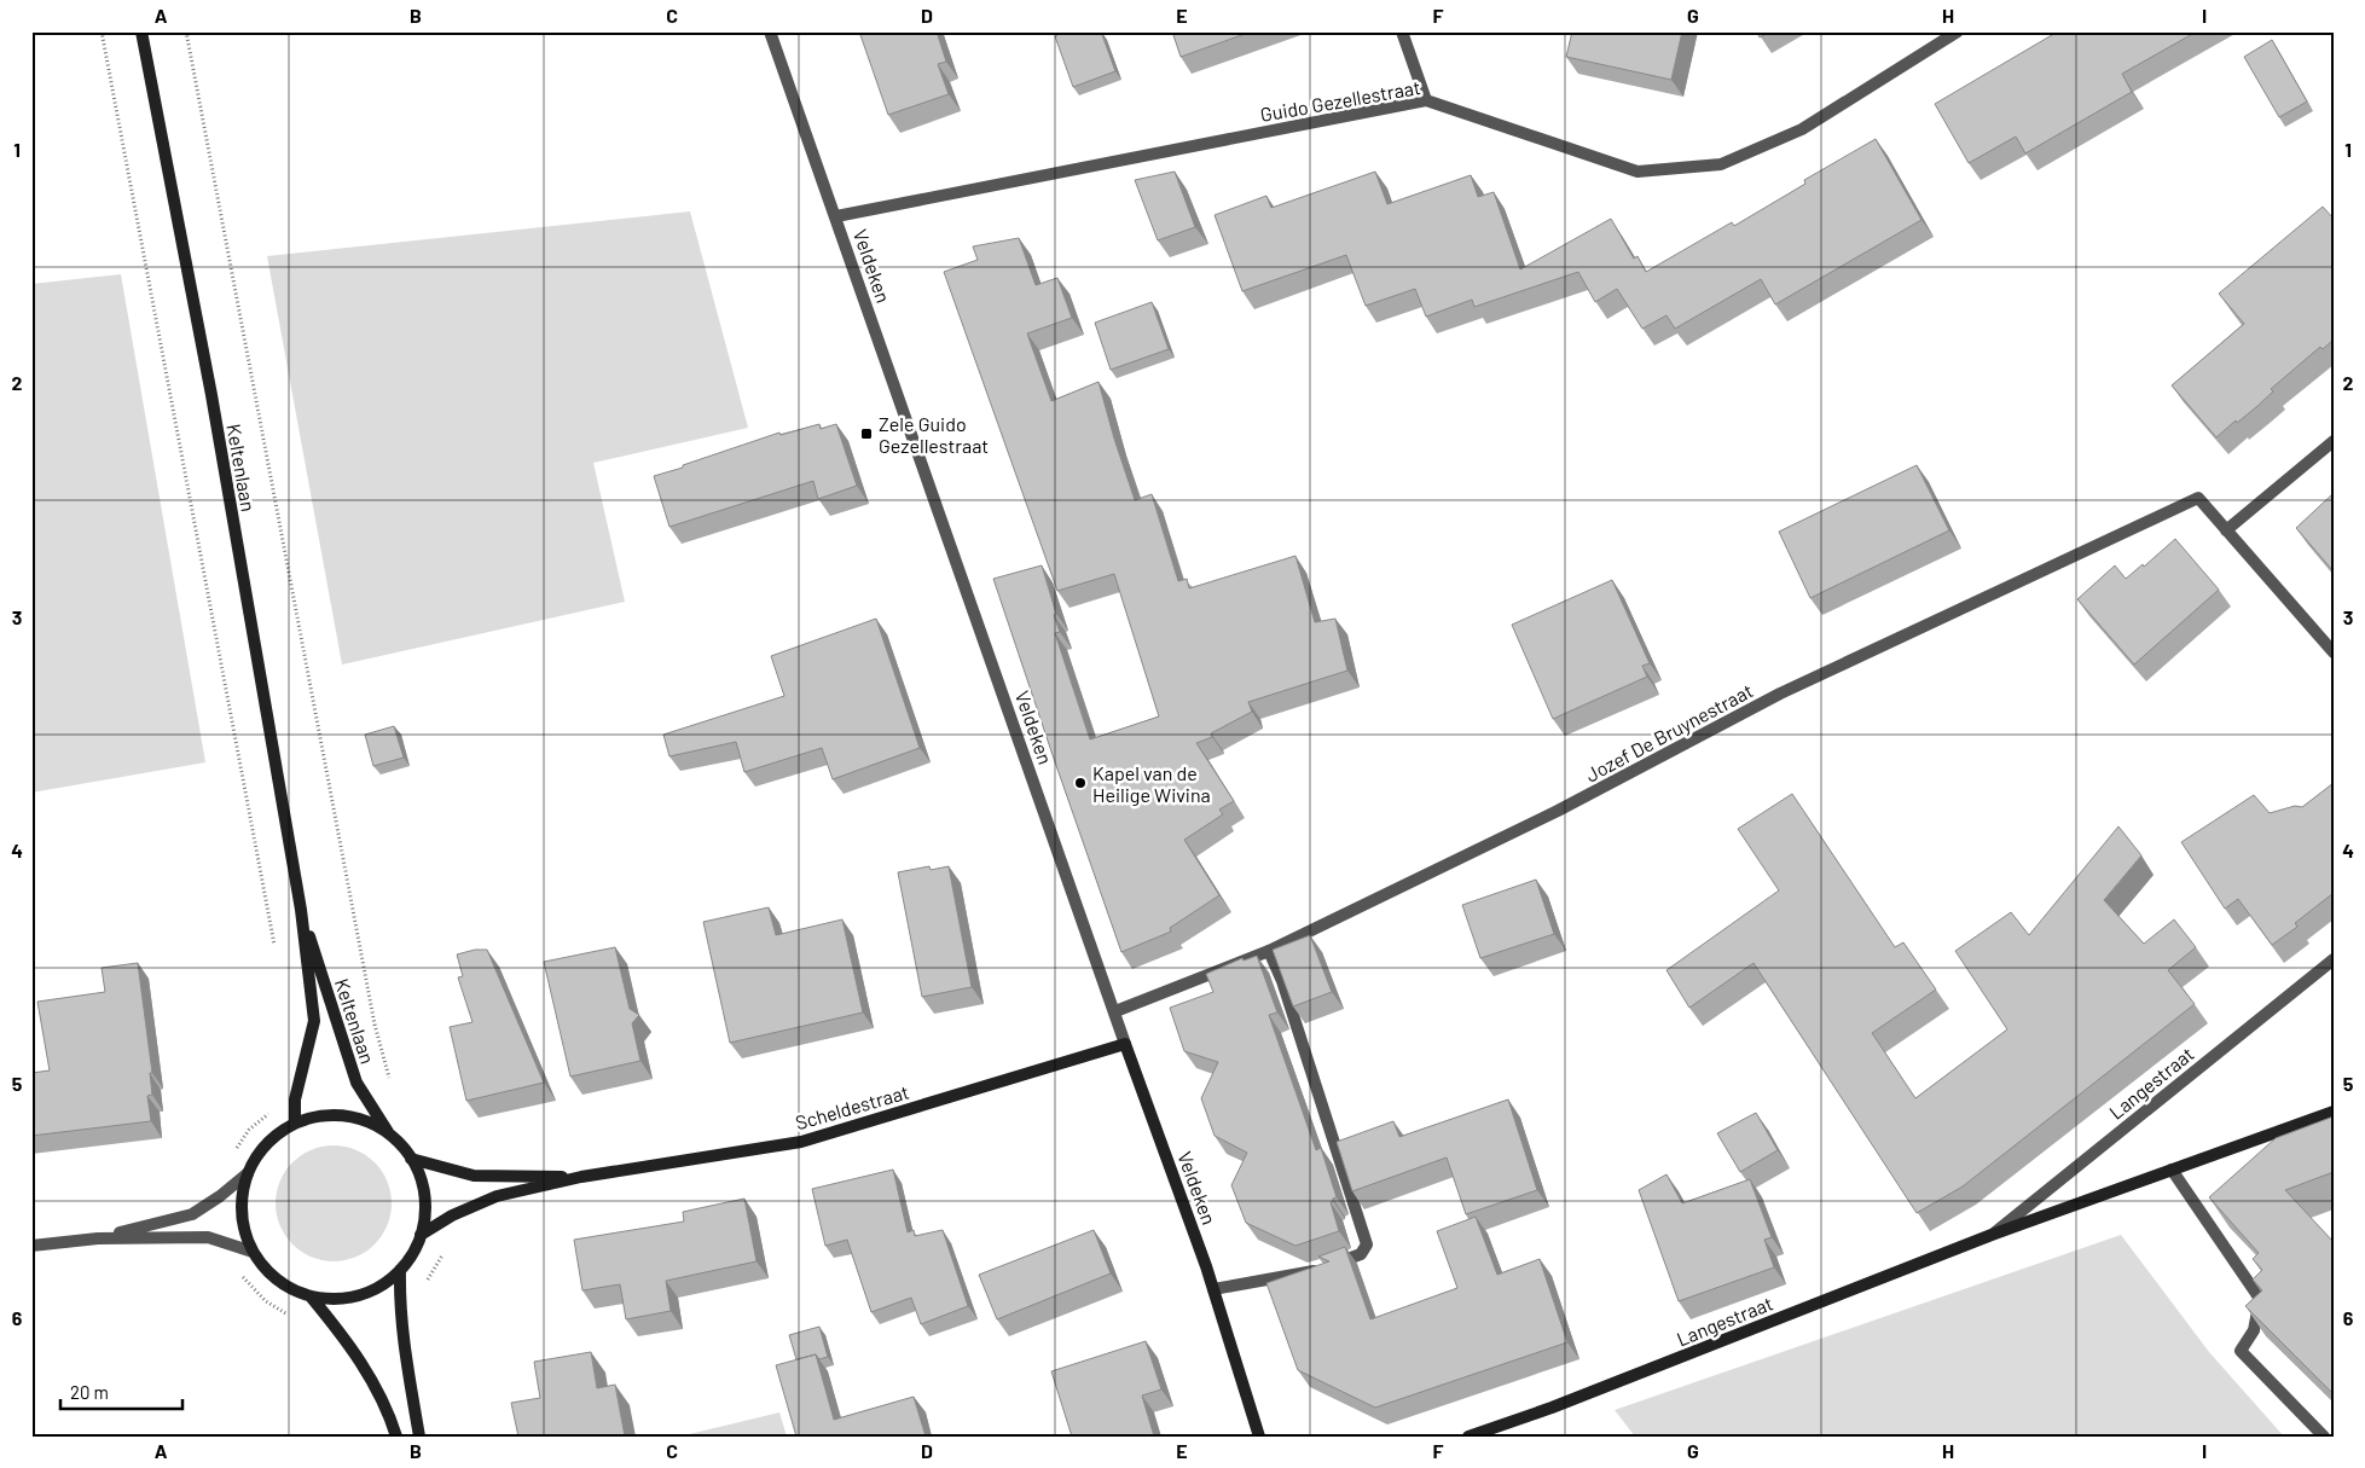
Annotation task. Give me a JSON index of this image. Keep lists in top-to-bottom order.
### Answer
{
  "streets": {
    "main road": [
      "Veldeken",
      "Keltenlaan",
      "Langestraat",
      "Scheldestraat"
    ],
    "street": ["Guido Gezellestraat", "Jozef De Bruynestraat"]
  },
  "crossings": [
    ["Guido Gezellestraat", "Veldeken"],
    ["Veldeken", "Jozef De Bruynestraat"],
    ["Veldeken", "Scheldestraat"],
    ["Keltenlaan", "Scheldestraat"]
  ],
  "places": {
    "transit": ["Zele Guido Gezellestraat"],
    "other": ["Kapel van de Heilige Wivina"]
  },
  "scale_bar": "20 m",
  "grid": {
    "columns": [
      "A",
      "B",
      "C",
      "D",
      "E",
      "F",
      "G",
      "H",
      "I"
    ],
    "rows": [
      "1",
      "2",
      "3",
      "4",
      "5",
      "6"
    ]
  }
}
